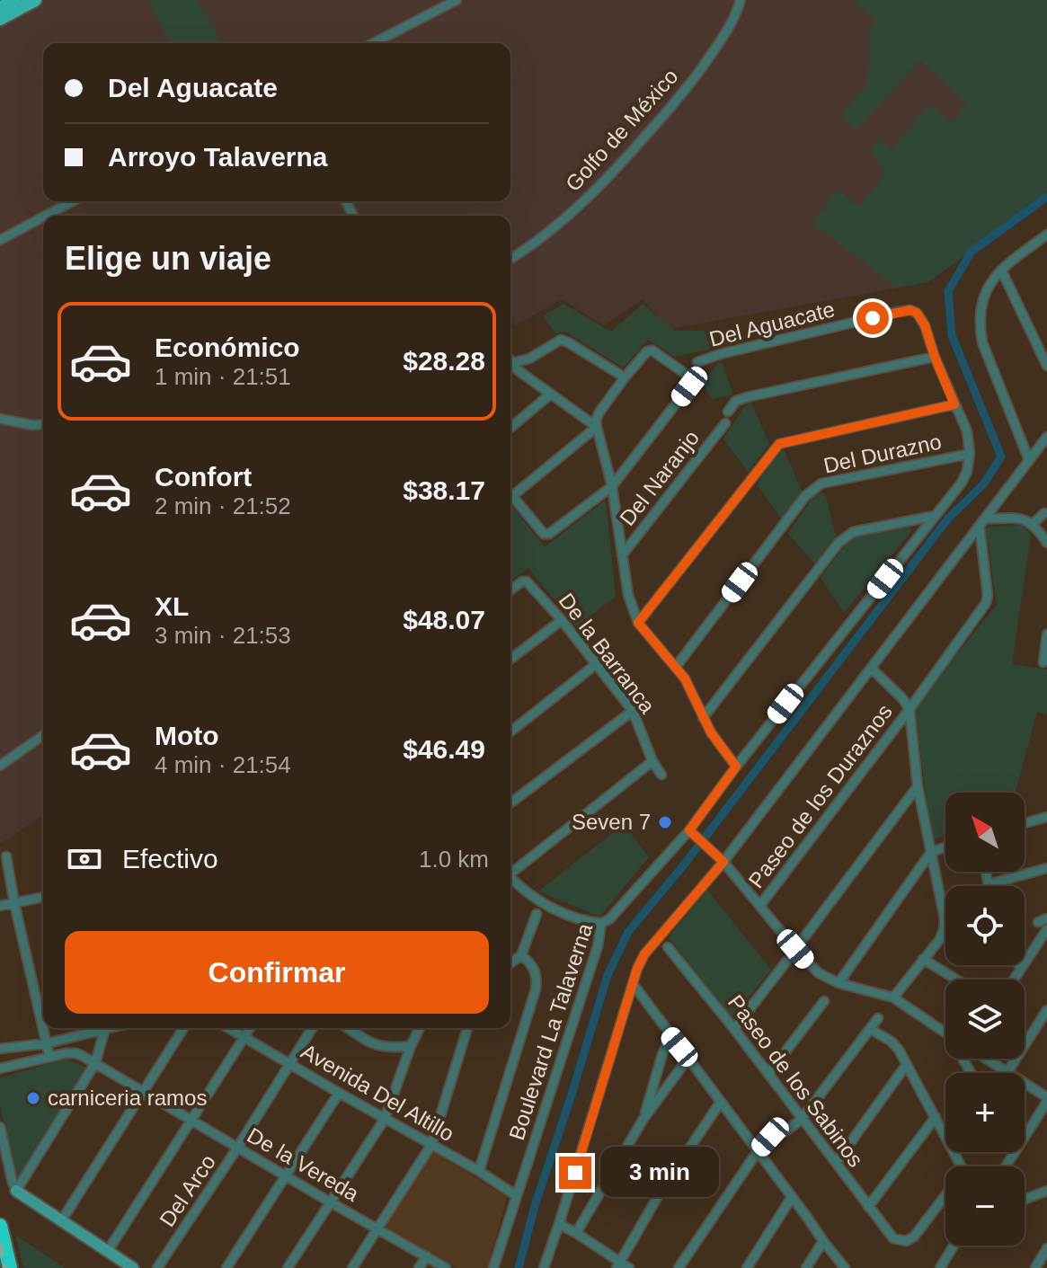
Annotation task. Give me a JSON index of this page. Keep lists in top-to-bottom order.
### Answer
{
  "streets": {
    "street": [
      "Golfo de México",
      "Del Aguacate",
      "Del Durazno",
      "Del Naranjo",
      "De la Barranca",
      "Paseo de los Duraznos",
      "Boulevard La Talaverna",
      "Paseo de los Sabinos",
      "Avenida Del Altillo",
      "De la Vereda",
      "Del Arco"
    ]
  },
  "crossings": [
    ["Del Durazno", "Boulevard La Talaverna"],
    ["Boulevard La Talaverna", "Avenida Del Altillo"],
    ["Avenida Del Altillo", "Del Arco"],
    ["De la Vereda", "Del Arco"]
  ],
  "places": ["Seven 7", "carniceria ramos"],
  "north": "top left",
  "page": {
    "banner": ["Del Aguacate", "Arroyo Talaverna"],
    "heading": "Elige un viaje",
    "list": [
      {
        "name": "Económico",
        "note": "1 min · 21:51",
        "value": "$28.28"
      },
      {
        "name": "Confort",
        "note": "2 min · 21:52",
        "value": "$38.17"
      },
      {
        "name": "XL",
        "note": "3 min · 21:53",
        "value": "$48.07"
      },
      {
        "name": "Moto",
        "note": "4 min · 21:54",
        "value": "$46.49"
      }
    ],
    "map_buttons": ["+", "−"],
    "pay": ["Efectivo", "1.0 km"],
    "buttons": "Confirmar",
    "bubble": "3 min"
  }
}
